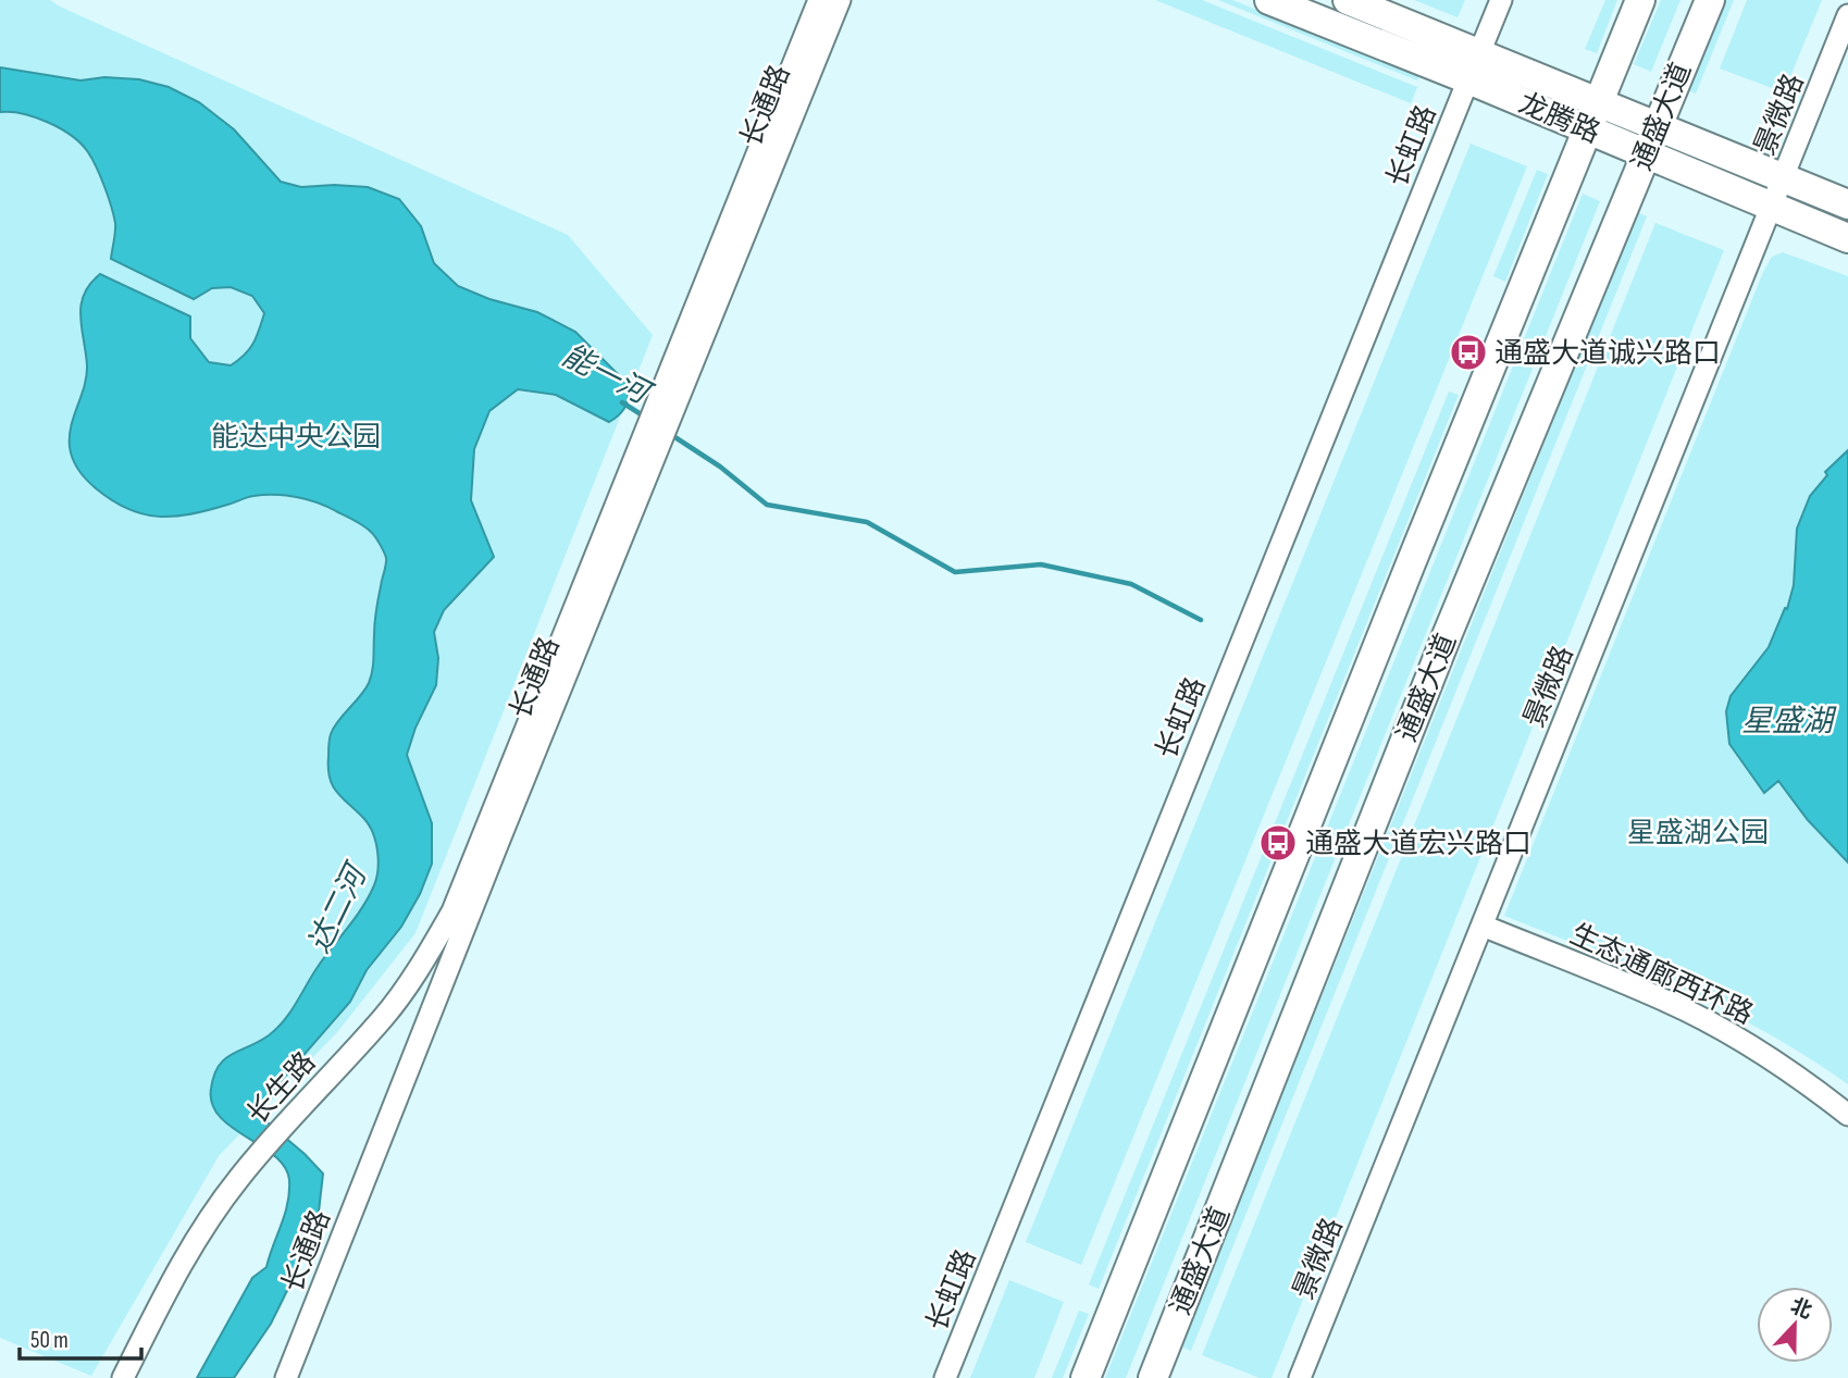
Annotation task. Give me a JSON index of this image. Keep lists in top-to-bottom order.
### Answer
{
  "streets": {
    "main road": ["通盛大道", "龙腾路"],
    "street": [
      "长通路",
      "景微路",
      "长虹路",
      "生态通廊西环路",
      "长生路"
    ]
  },
  "crossings": [
    ["长通路", "长生路"],
    ["景微路", "龙腾路"],
    ["景微路", "生态通廊西环路"],
    ["通盛大道", "龙腾路"],
    ["龙腾路", "长虹路"]
  ],
  "water": ["能一河", "星盛湖", "达二河"],
  "parks": ["能达中央公园", "星盛湖公园"],
  "places": {
    "bus stop": ["通盛大道诚兴路口", "通盛大道宏兴路口"]
  },
  "scale_bar": "50 m",
  "north": "top"
}
